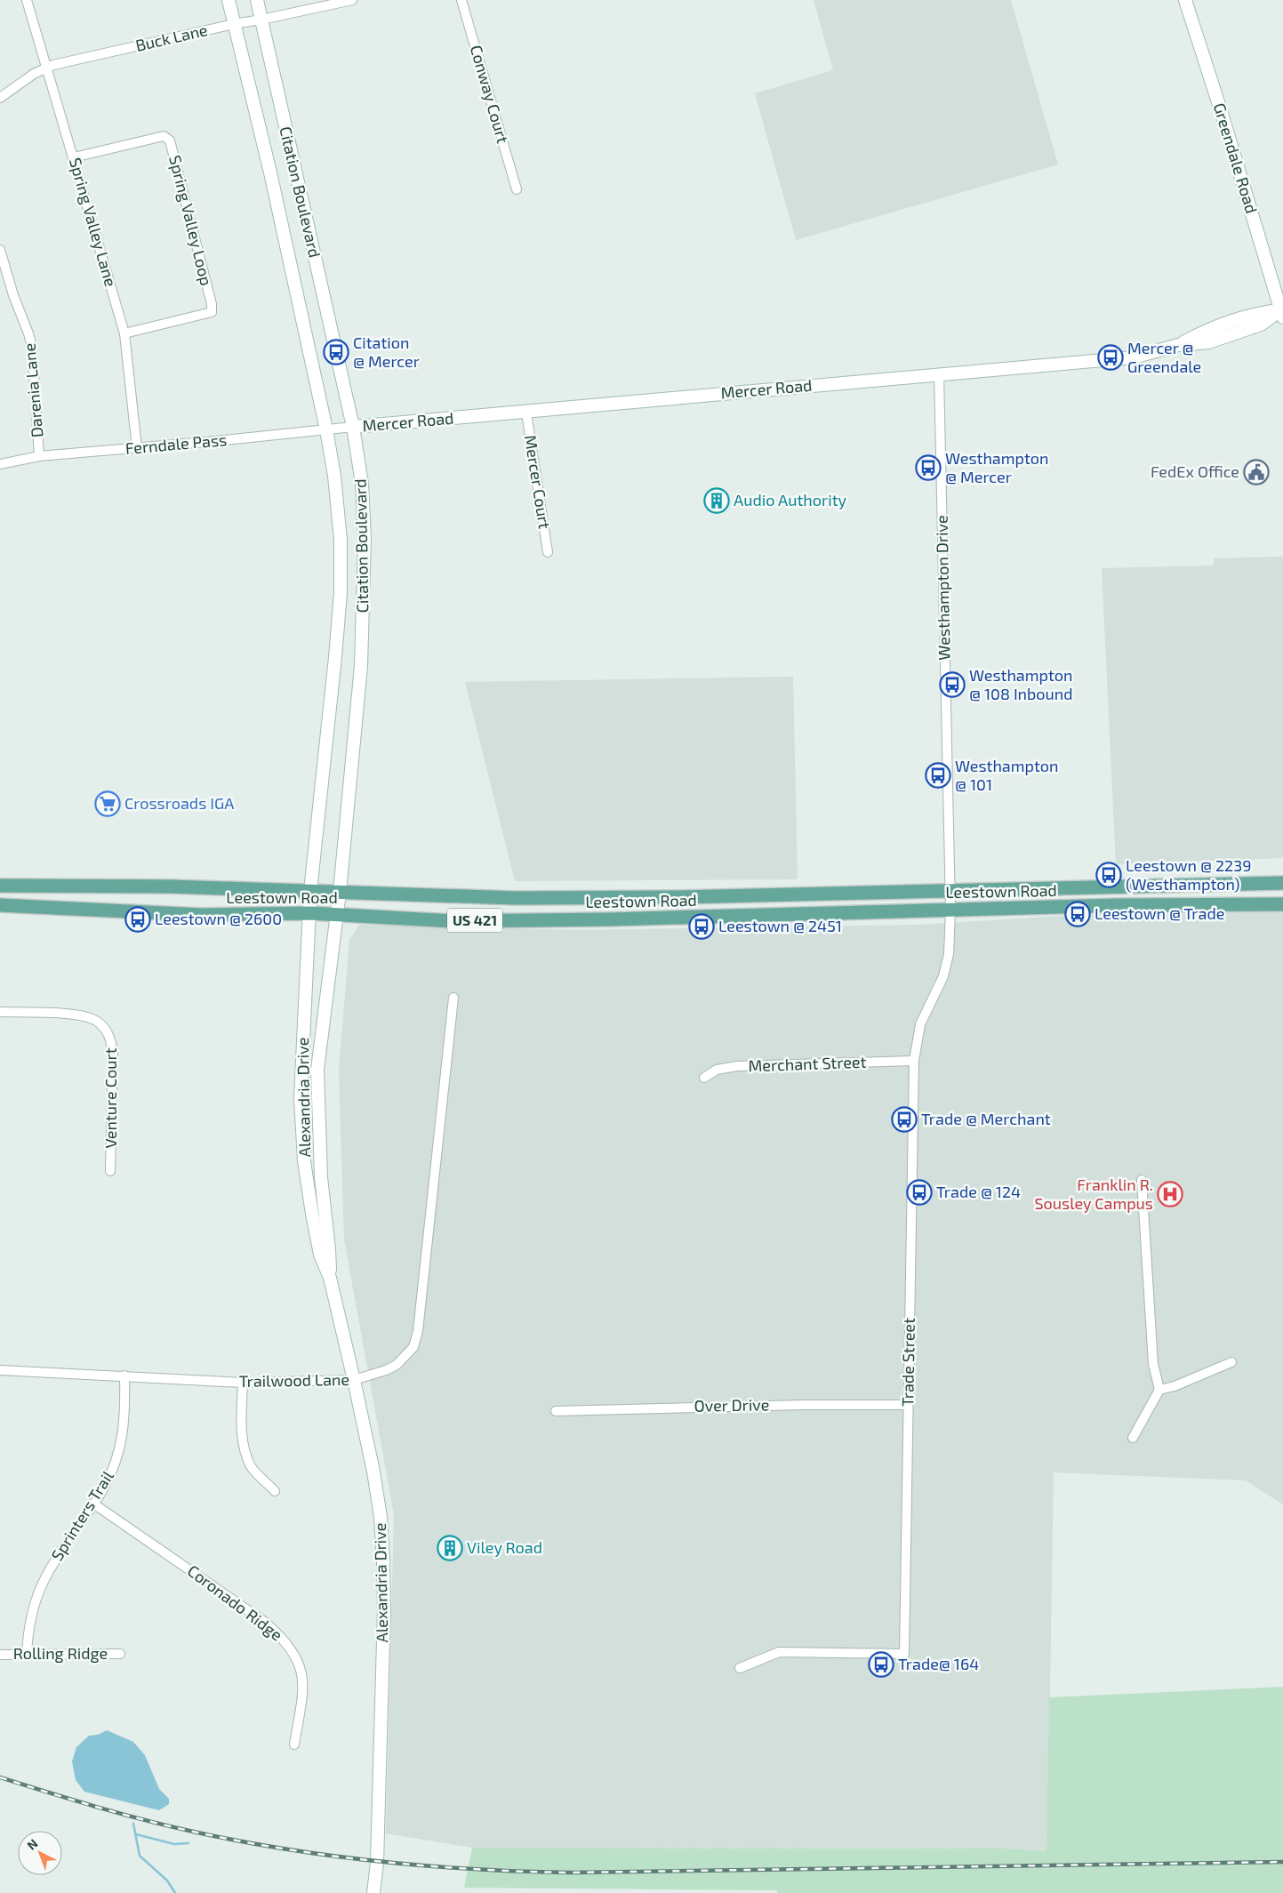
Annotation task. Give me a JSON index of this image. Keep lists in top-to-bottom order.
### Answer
{
  "streets": {
    "main road": ["Leestown Road", "US 421"],
    "street": [
      "Buck Lane",
      "Conway Court",
      "Greendale Road",
      "Citation Boulevard",
      "Spring Valley Loop",
      "Spring Valley Lane",
      "Mercer Road",
      "Darenia Lane",
      "Ferndale Pass",
      "Mercer Court",
      "Westhampton Drive",
      "Merchant Street",
      "Alexandria Drive",
      "Venture Court",
      "Trade Street",
      "Trailwood Lane",
      "Over Drive",
      "Sprinters Trail",
      "Coronado Ridge",
      "Rolling Ridge"
    ]
  },
  "crossings": [
    ["Buck Lane", "Citation Boulevard"],
    ["Buck Lane", "Spring Valley Lane"],
    ["Greendale Road", "Mercer Road"],
    ["Citation Boulevard", "Mercer Road"],
    ["Citation Boulevard", "Ferndale Pass"],
    ["Citation Boulevard", "Leestown Road"],
    ["Citation Boulevard", "Alexandria Drive"],
    ["Spring Valley Loop", "Spring Valley Lane"],
    ["Spring Valley Lane", "Ferndale Pass"],
    ["Mercer Road", "Ferndale Pass"],
    ["Mercer Road", "Mercer Court"],
    ["Mercer Road", "Westhampton Drive"],
    ["Darenia Lane", "Ferndale Pass"],
    ["Westhampton Drive", "Leestown Road"],
    ["Westhampton Drive", "Trade Street"],
    ["Leestown Road", "Alexandria Drive"],
    ["Leestown Road", "Trade Street"],
    ["Merchant Street", "Trade Street"],
    ["Alexandria Drive", "Trailwood Lane"],
    ["Trade Street", "Over Drive"],
    ["Trailwood Lane", "Sprinters Trail"],
    ["Sprinters Trail", "Coronado Ridge"],
    ["Sprinters Trail", "Rolling Ridge"]
  ],
  "places": {
    "bus stop": [
      "Citation @ Mercer",
      "Mercer @ Greendale",
      "Westhampton @ Mercer",
      "Westhampton @ 108 Inbound",
      "Westhampton @ 101",
      "Leestown @ 2239 (Westhampton)",
      "Leestown @ Trade",
      "Leestown @ 2600",
      "Leestown @ 2451",
      "Trade @ Merchant",
      "Trade @ 124",
      "Trade@ 164"
    ],
    "public building": ["FedEx Office"],
    "building": ["Audio Authority", "Viley Road"],
    "supermarket": ["Crossroads IGA"],
    "hospital": ["Franklin R. Sousley Campus"]
  },
  "north": "top left"
}
